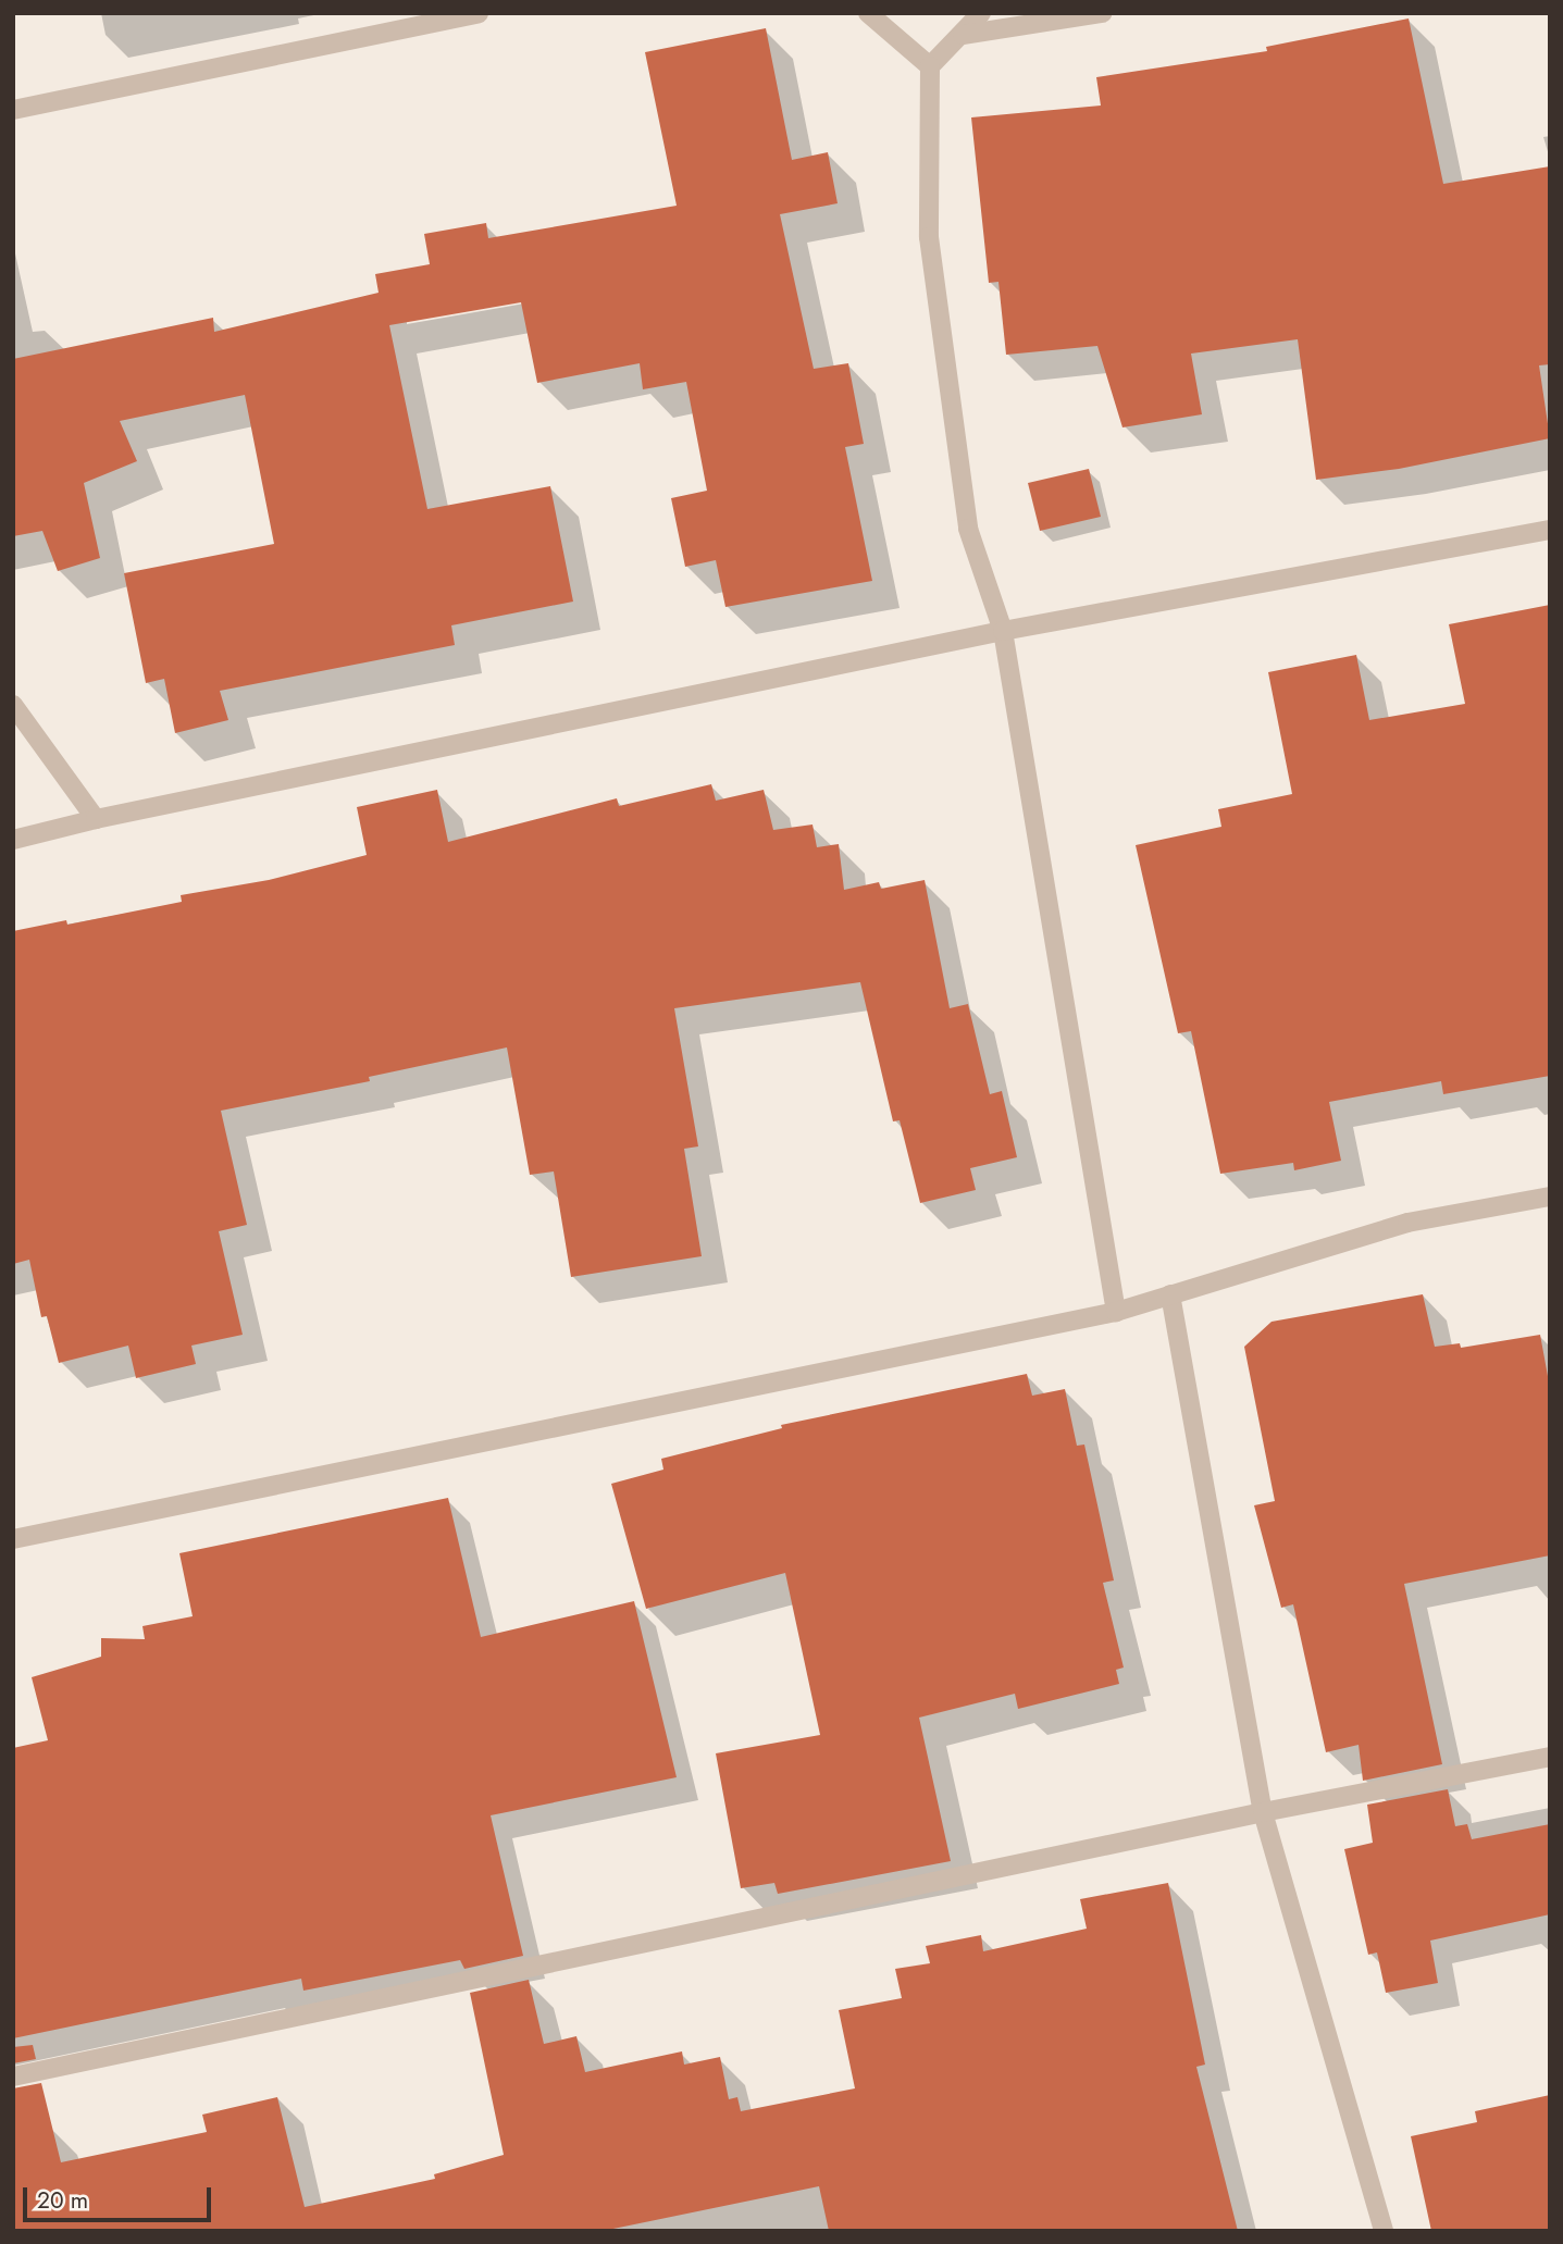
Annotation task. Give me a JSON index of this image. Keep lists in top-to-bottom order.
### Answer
{
  "scale_bar": "20 m"
}
